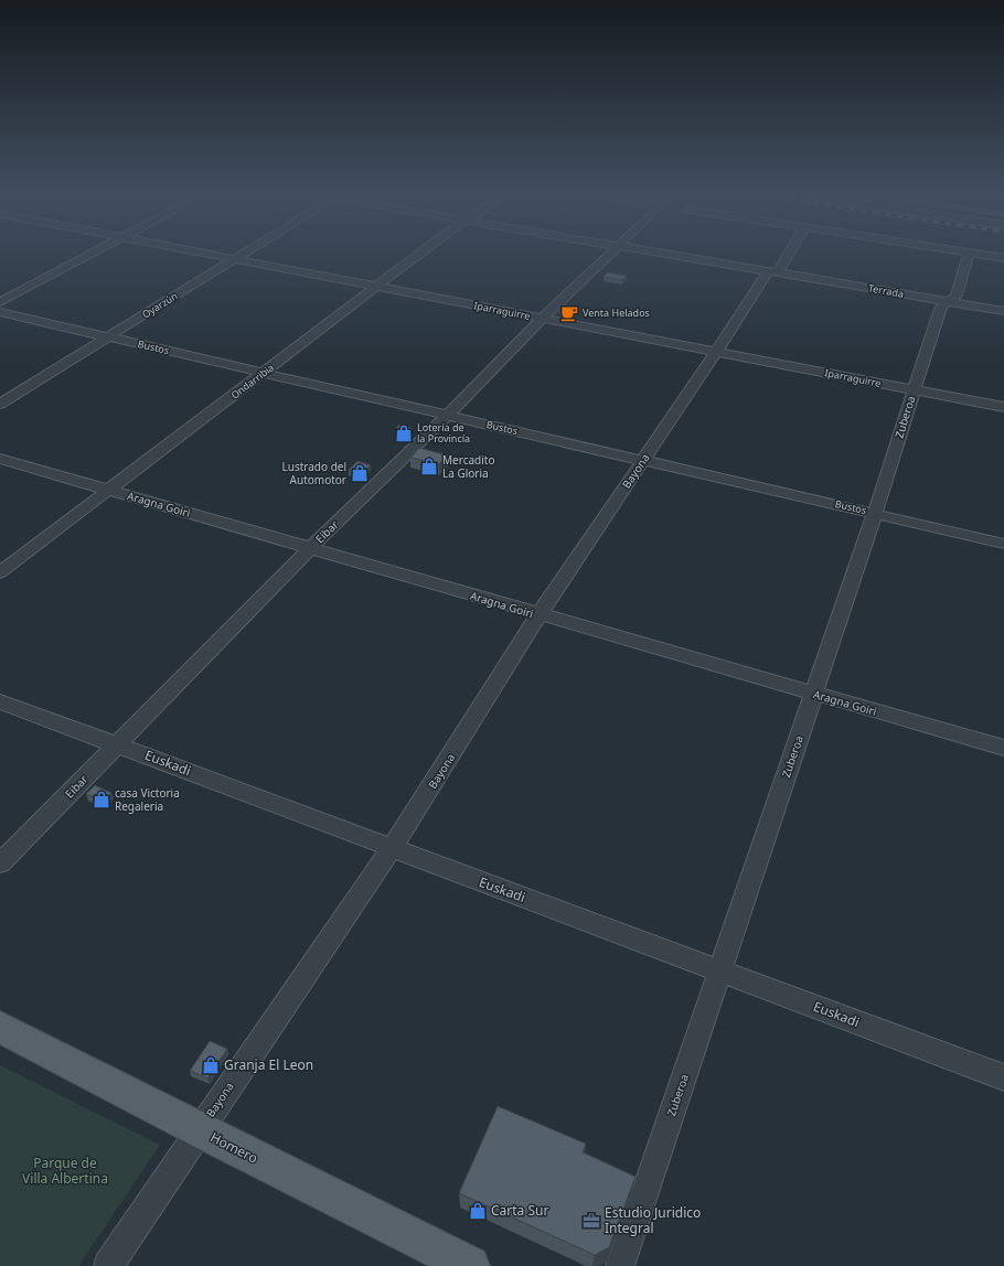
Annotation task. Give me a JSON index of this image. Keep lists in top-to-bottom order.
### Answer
{
  "streets": {
    "main road": ["Homero"],
    "street": [
      "Terrada",
      "Oyarzún",
      "Iparraguirre",
      "Bustos",
      "Ondarribia",
      "Zuberoa",
      "Bayona",
      "Aragna Goiri",
      "Eibar",
      "Euskadi"
    ]
  },
  "crossings": [
    ["Terrada", "Zuberoa"],
    ["Terrada", "Bayona"],
    ["Oyarzún", "Iparraguirre"],
    ["Oyarzún", "Bustos"],
    ["Iparraguirre", "Ondarribia"],
    ["Iparraguirre", "Zuberoa"],
    ["Iparraguirre", "Bayona"],
    ["Iparraguirre", "Eibar"],
    ["Bustos", "Ondarribia"],
    ["Bustos", "Zuberoa"],
    ["Bustos", "Bayona"],
    ["Bustos", "Eibar"],
    ["Ondarribia", "Aragna Goiri"],
    ["Zuberoa", "Aragna Goiri"],
    ["Zuberoa", "Euskadi"],
    ["Bayona", "Aragna Goiri"],
    ["Bayona", "Euskadi"],
    ["Bayona", "Homero"],
    ["Aragna Goiri", "Eibar"],
    ["Eibar", "Euskadi"]
  ],
  "parks": ["Parque de Villa Albertina"],
  "places": {
    "cafe": ["Venta Helados"],
    "shop": [
      "Lotería de la Provincía",
      "Mercadito La Gloria",
      "Lustrado del Automotor",
      "casa Victoria Regaleria",
      "Granja El Leon",
      "Carta Sur"
    ],
    "office": ["Estudio Juridico Integral"]
  }
}
